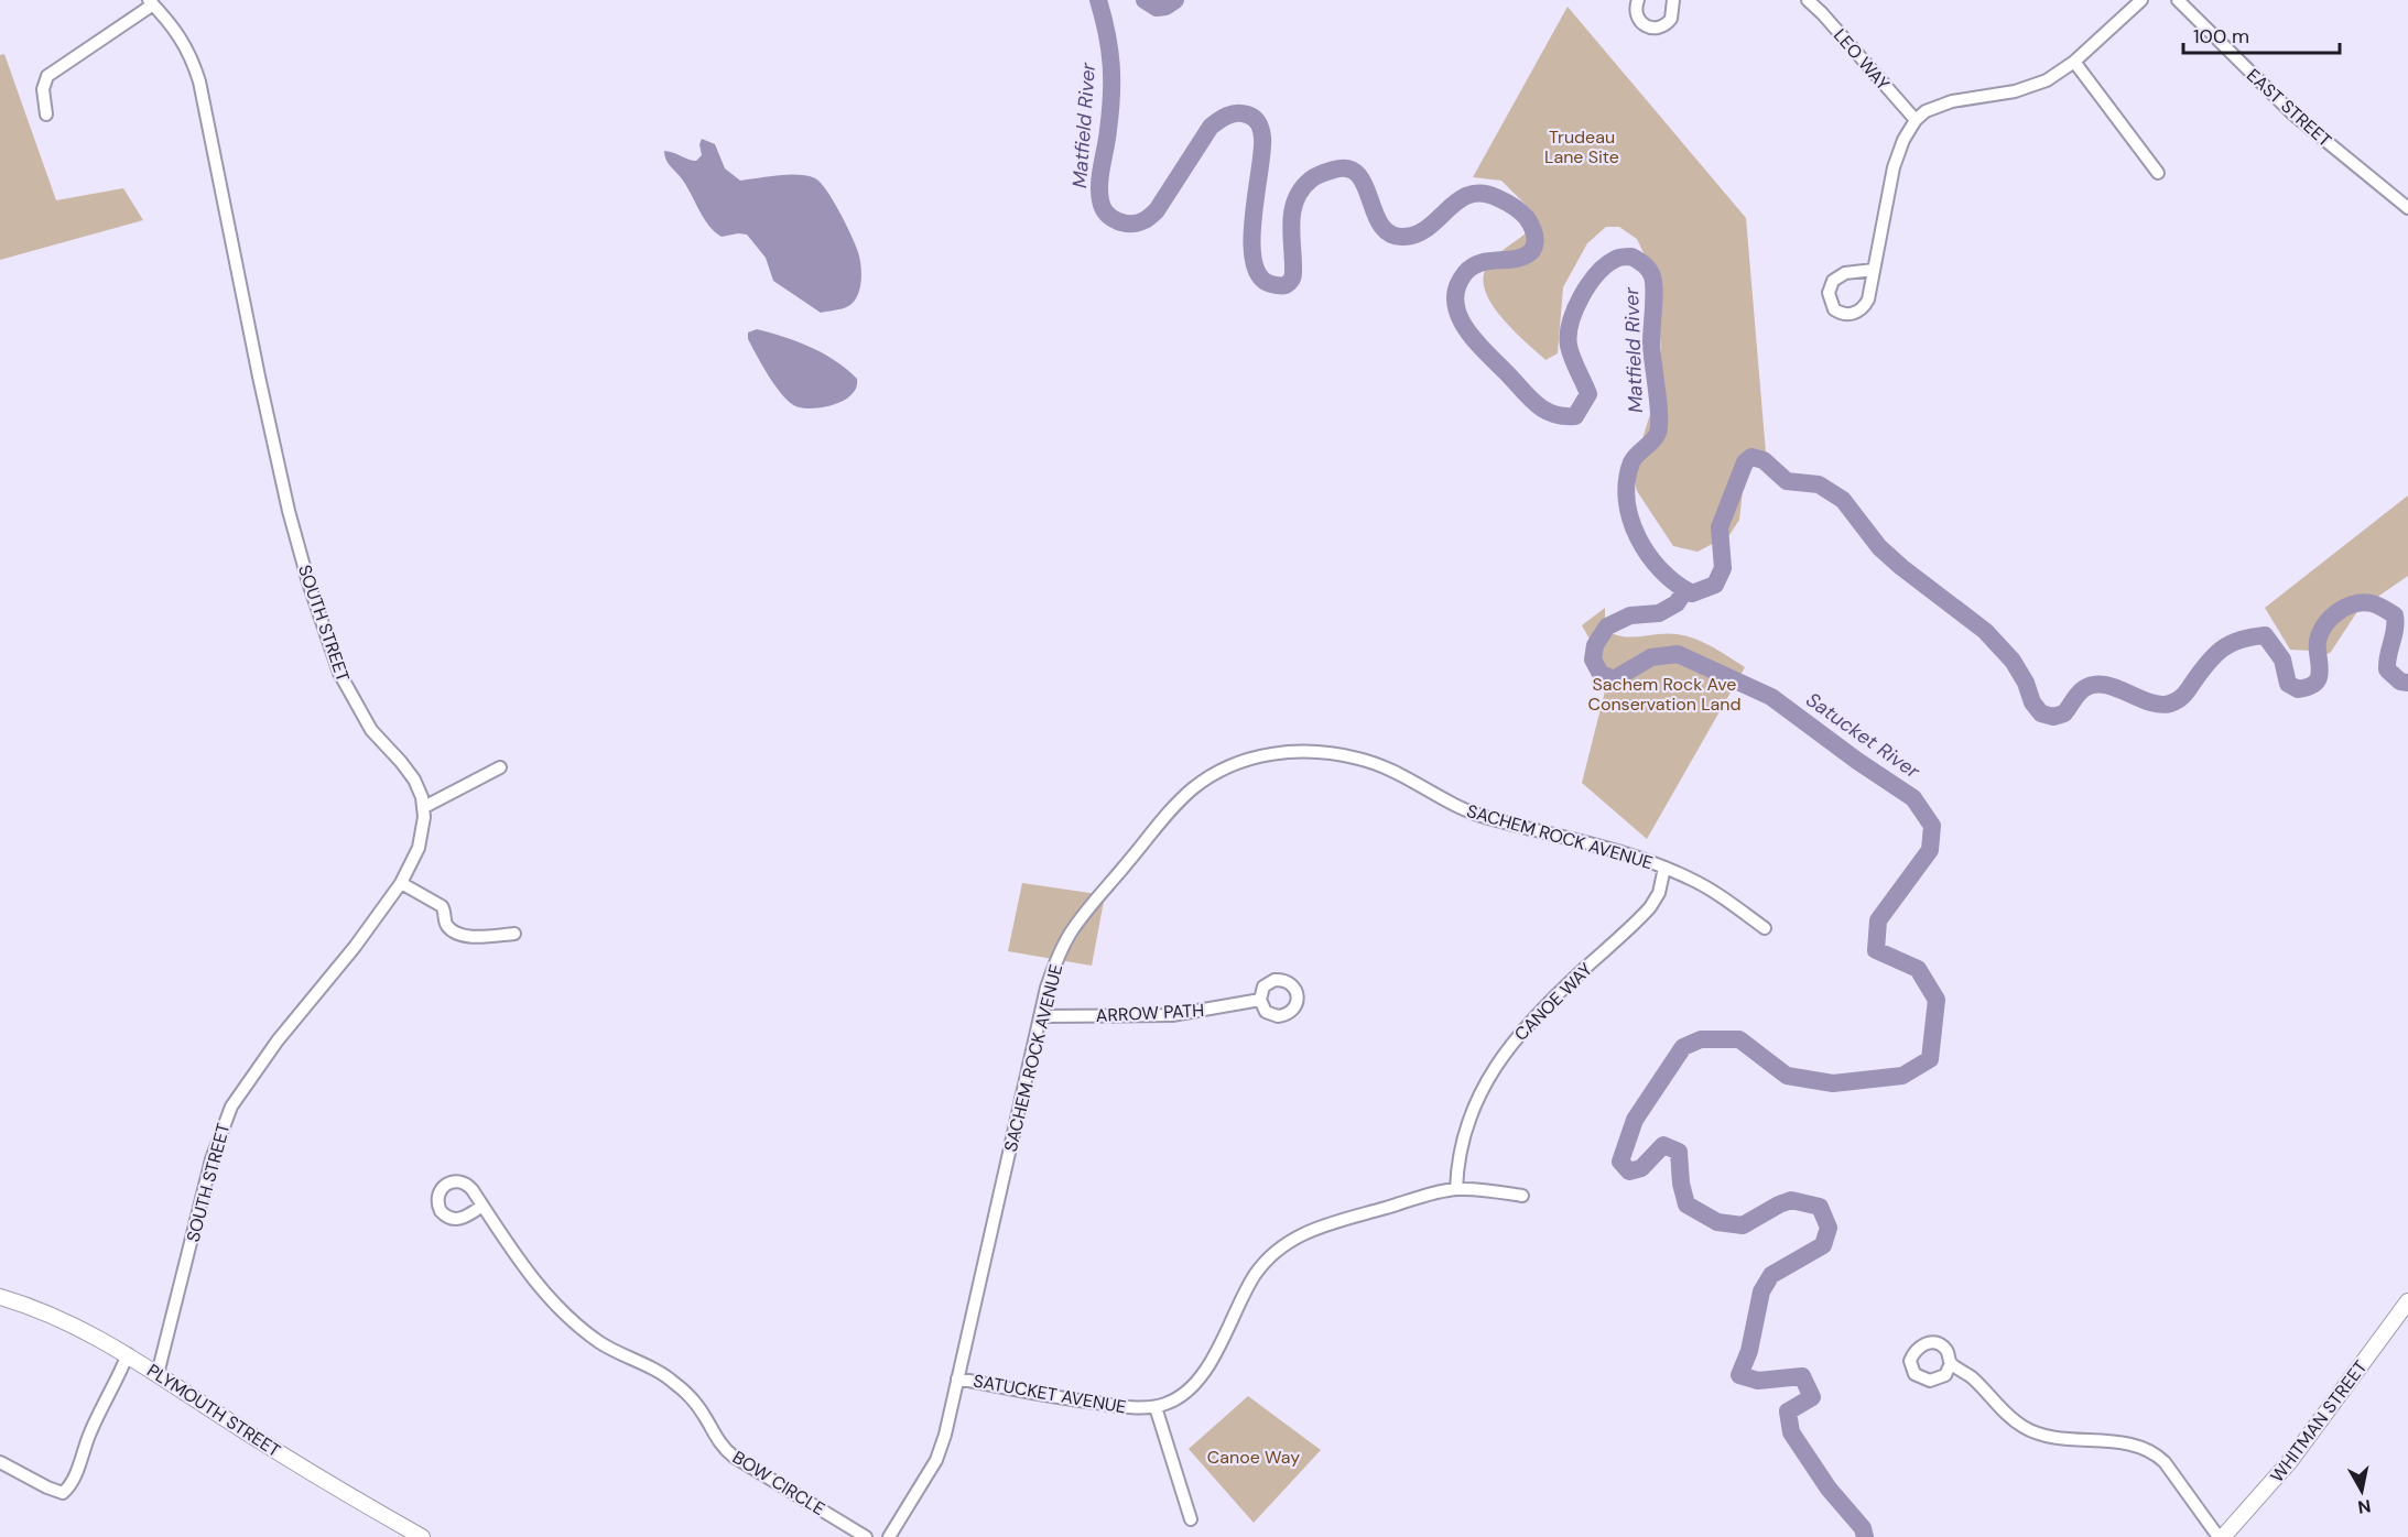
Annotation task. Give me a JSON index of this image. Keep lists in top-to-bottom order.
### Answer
{
  "streets": {
    "main road": ["PLYMOUTH STREET", "WHITMAN STREET"],
    "street": [
      "LEO WAY",
      "EAST STREET",
      "SOUTH STREET",
      "SACHEM ROCK AVENUE",
      "CANOE WAY",
      "ARROW PATH",
      "SATUCKET AVENUE",
      "BOW CIRCLE"
    ]
  },
  "crossings": [
    ["SOUTH STREET", "PLYMOUTH STREET"],
    ["SACHEM ROCK AVENUE", "CANOE WAY"],
    ["SACHEM ROCK AVENUE", "ARROW PATH"],
    ["SACHEM ROCK AVENUE", "SATUCKET AVENUE"],
    ["CANOE WAY", "SATUCKET AVENUE"]
  ],
  "water": ["Matfield River", "Satucket River"],
  "parks": ["Trudeau Lane Site", "Sachem Rock Ave Conservation Land", "Canoe Way"],
  "scale_bar": "100 m",
  "north": "bottom"
}
